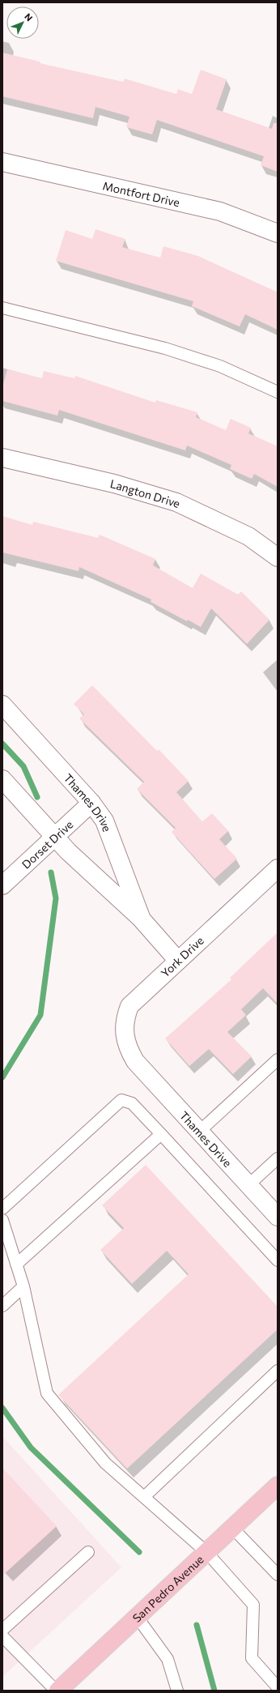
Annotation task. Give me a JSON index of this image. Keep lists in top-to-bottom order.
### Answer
{
  "streets": {
    "main road": ["San Pedro Avenue"],
    "street": [
      "Montfort Drive",
      "Langton Drive",
      "Thames Drive",
      "Dorset Drive",
      "York Drive"
    ]
  },
  "crossings": [
    ["Thames Drive", "Dorset Drive"],
    ["Thames Drive", "York Drive"]
  ],
  "north": "top right"
}
